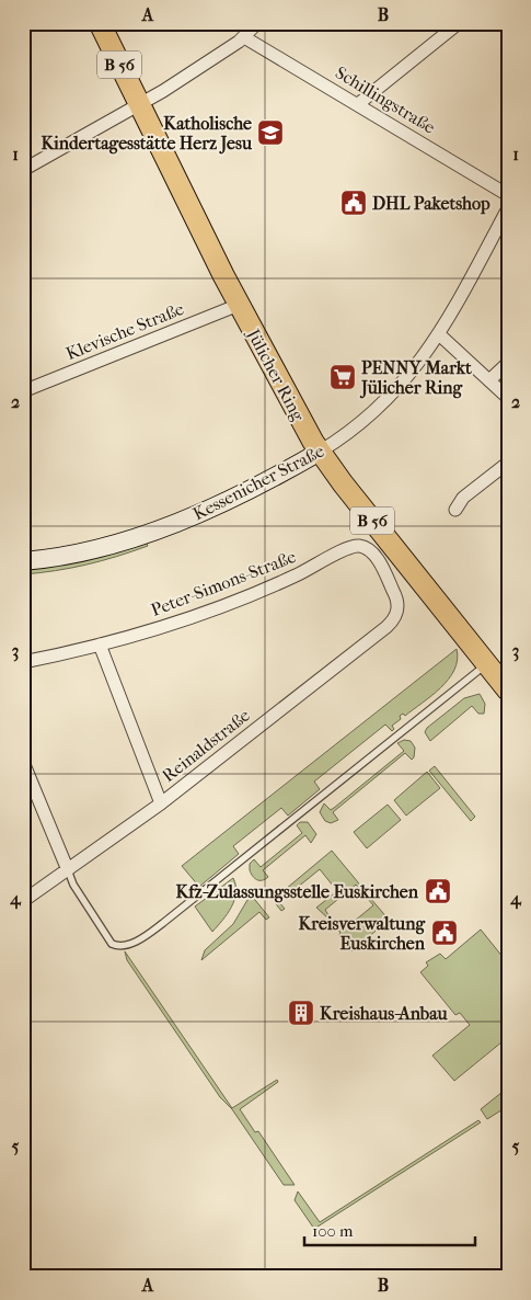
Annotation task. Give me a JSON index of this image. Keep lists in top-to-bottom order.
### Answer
{
  "streets": {
    "main road": ["B 56", "Jülicher Ring", "Kessenicher Straße"],
    "street": [
      "Schillingstraße",
      "Klevische Straße",
      "Peter-Simons-Straße",
      "Reinaldstraße"
    ]
  },
  "crossings": [
    ["Klevische Straße", "Jülicher Ring"],
    ["Jülicher Ring", "Kessenicher Straße"],
    ["Peter-Simons-Straße", "Reinaldstraße"]
  ],
  "places": {
    "school or university": ["Katholische Kindertagesstätte Herz Jesu"],
    "public building": ["DHL Paketshop", "Kfz-Zulassungsstelle Euskirchen", "Kreisverwaltung Euskirchen"],
    "supermarket": ["PENNY Markt Jülicher Ring"],
    "building": ["Kreishaus-Anbau"]
  },
  "scale_bar": "100 m",
  "grid": {
    "columns": ["A", "B"],
    "rows": [
      "1",
      "2",
      "3",
      "4",
      "5"
    ]
  }
}
